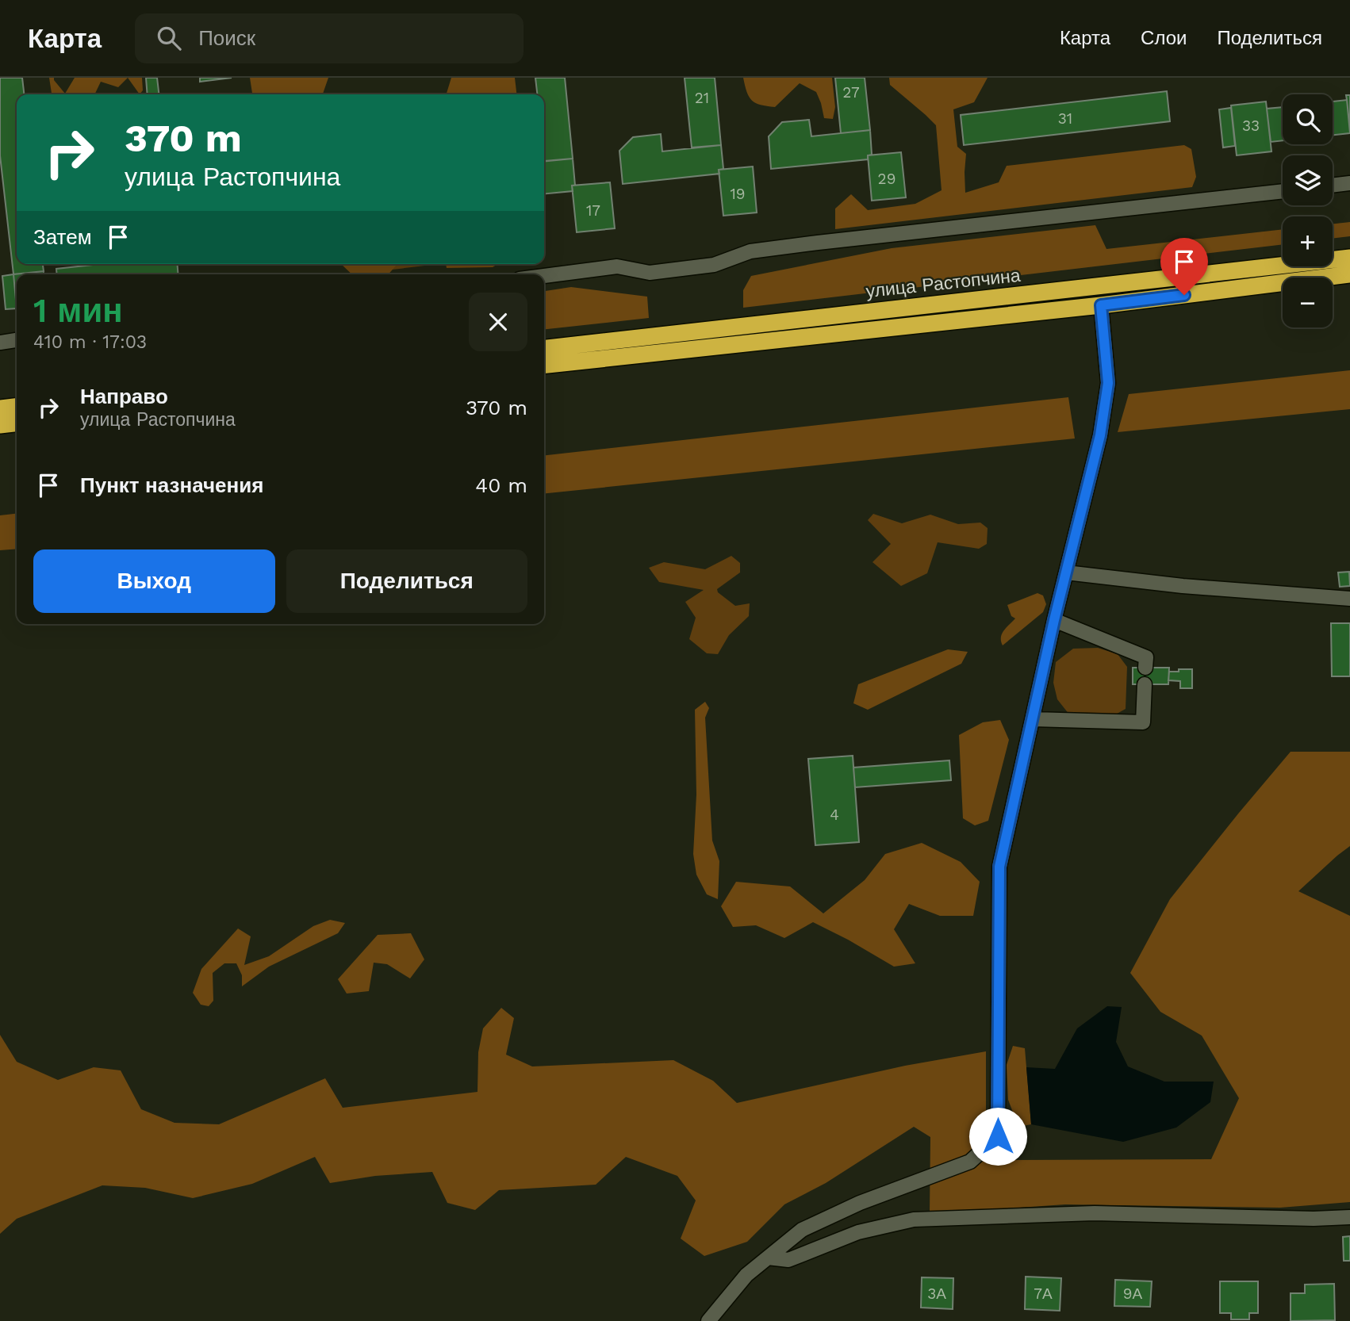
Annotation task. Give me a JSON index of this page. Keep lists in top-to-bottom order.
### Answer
{
  "streets": {
    "highway": ["улица Растопчина"]
  },
  "house_numbers": [
    "27",
    "21",
    "31",
    "33",
    "29",
    "19",
    "17",
    "4",
    "3А",
    "7А",
    "9А"
  ],
  "page": {
    "header": "Карта",
    "search": "Поиск",
    "nav": ["Карта", "Слои", "Поделиться"],
    "map_buttons": ["+", "−"],
    "turn": ["370 m", "улица Растопчина"],
    "then": "Затем",
    "heading": ["1 мин", "410 m · 17:03"],
    "list": [
      {
        "name": "Направо",
        "note": "улица Растопчина",
        "value": "370 m"
      },
      {
        "name": "Пункт назначения",
        "value": "40 m"
      }
    ],
    "buttons": ["Выход", "Поделиться"]
  }
}
